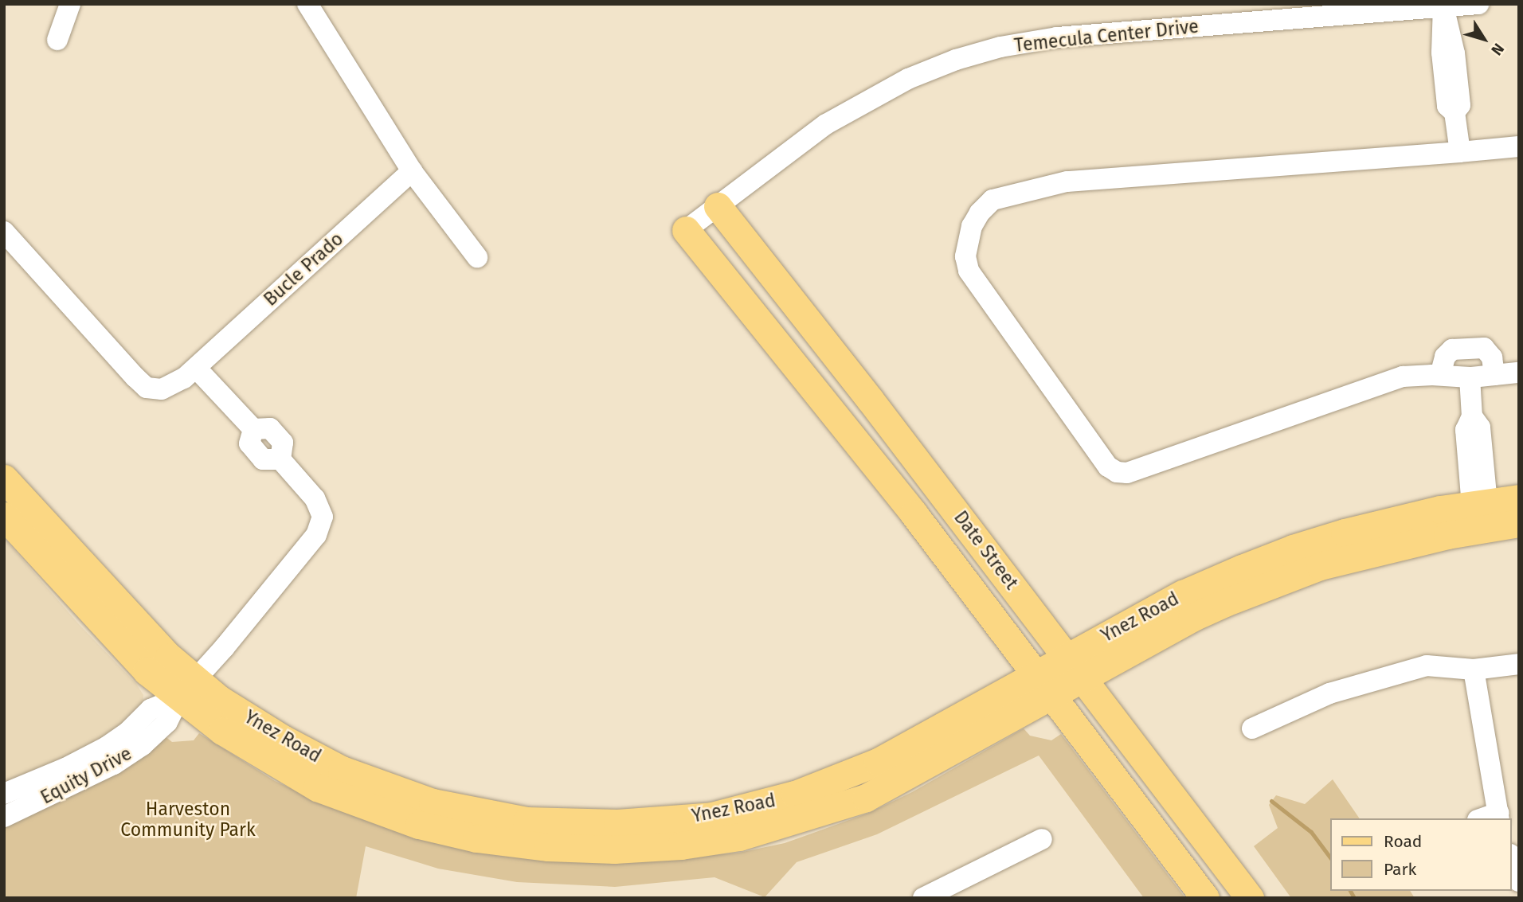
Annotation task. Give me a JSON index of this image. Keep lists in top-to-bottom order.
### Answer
{
  "streets": {
    "main road": ["Date Street", "Ynez Road"],
    "street": ["Temecula Center Drive", "Bucle Prado", "Equity Drive"]
  },
  "crossings": [
    ["Temecula Center Drive", "Date Street"],
    ["Date Street", "Ynez Road"],
    ["Ynez Road", "Equity Drive"]
  ],
  "parks": ["Harveston Community Park"],
  "legend": ["Road", "Park"],
  "north": "bottom right"
}
